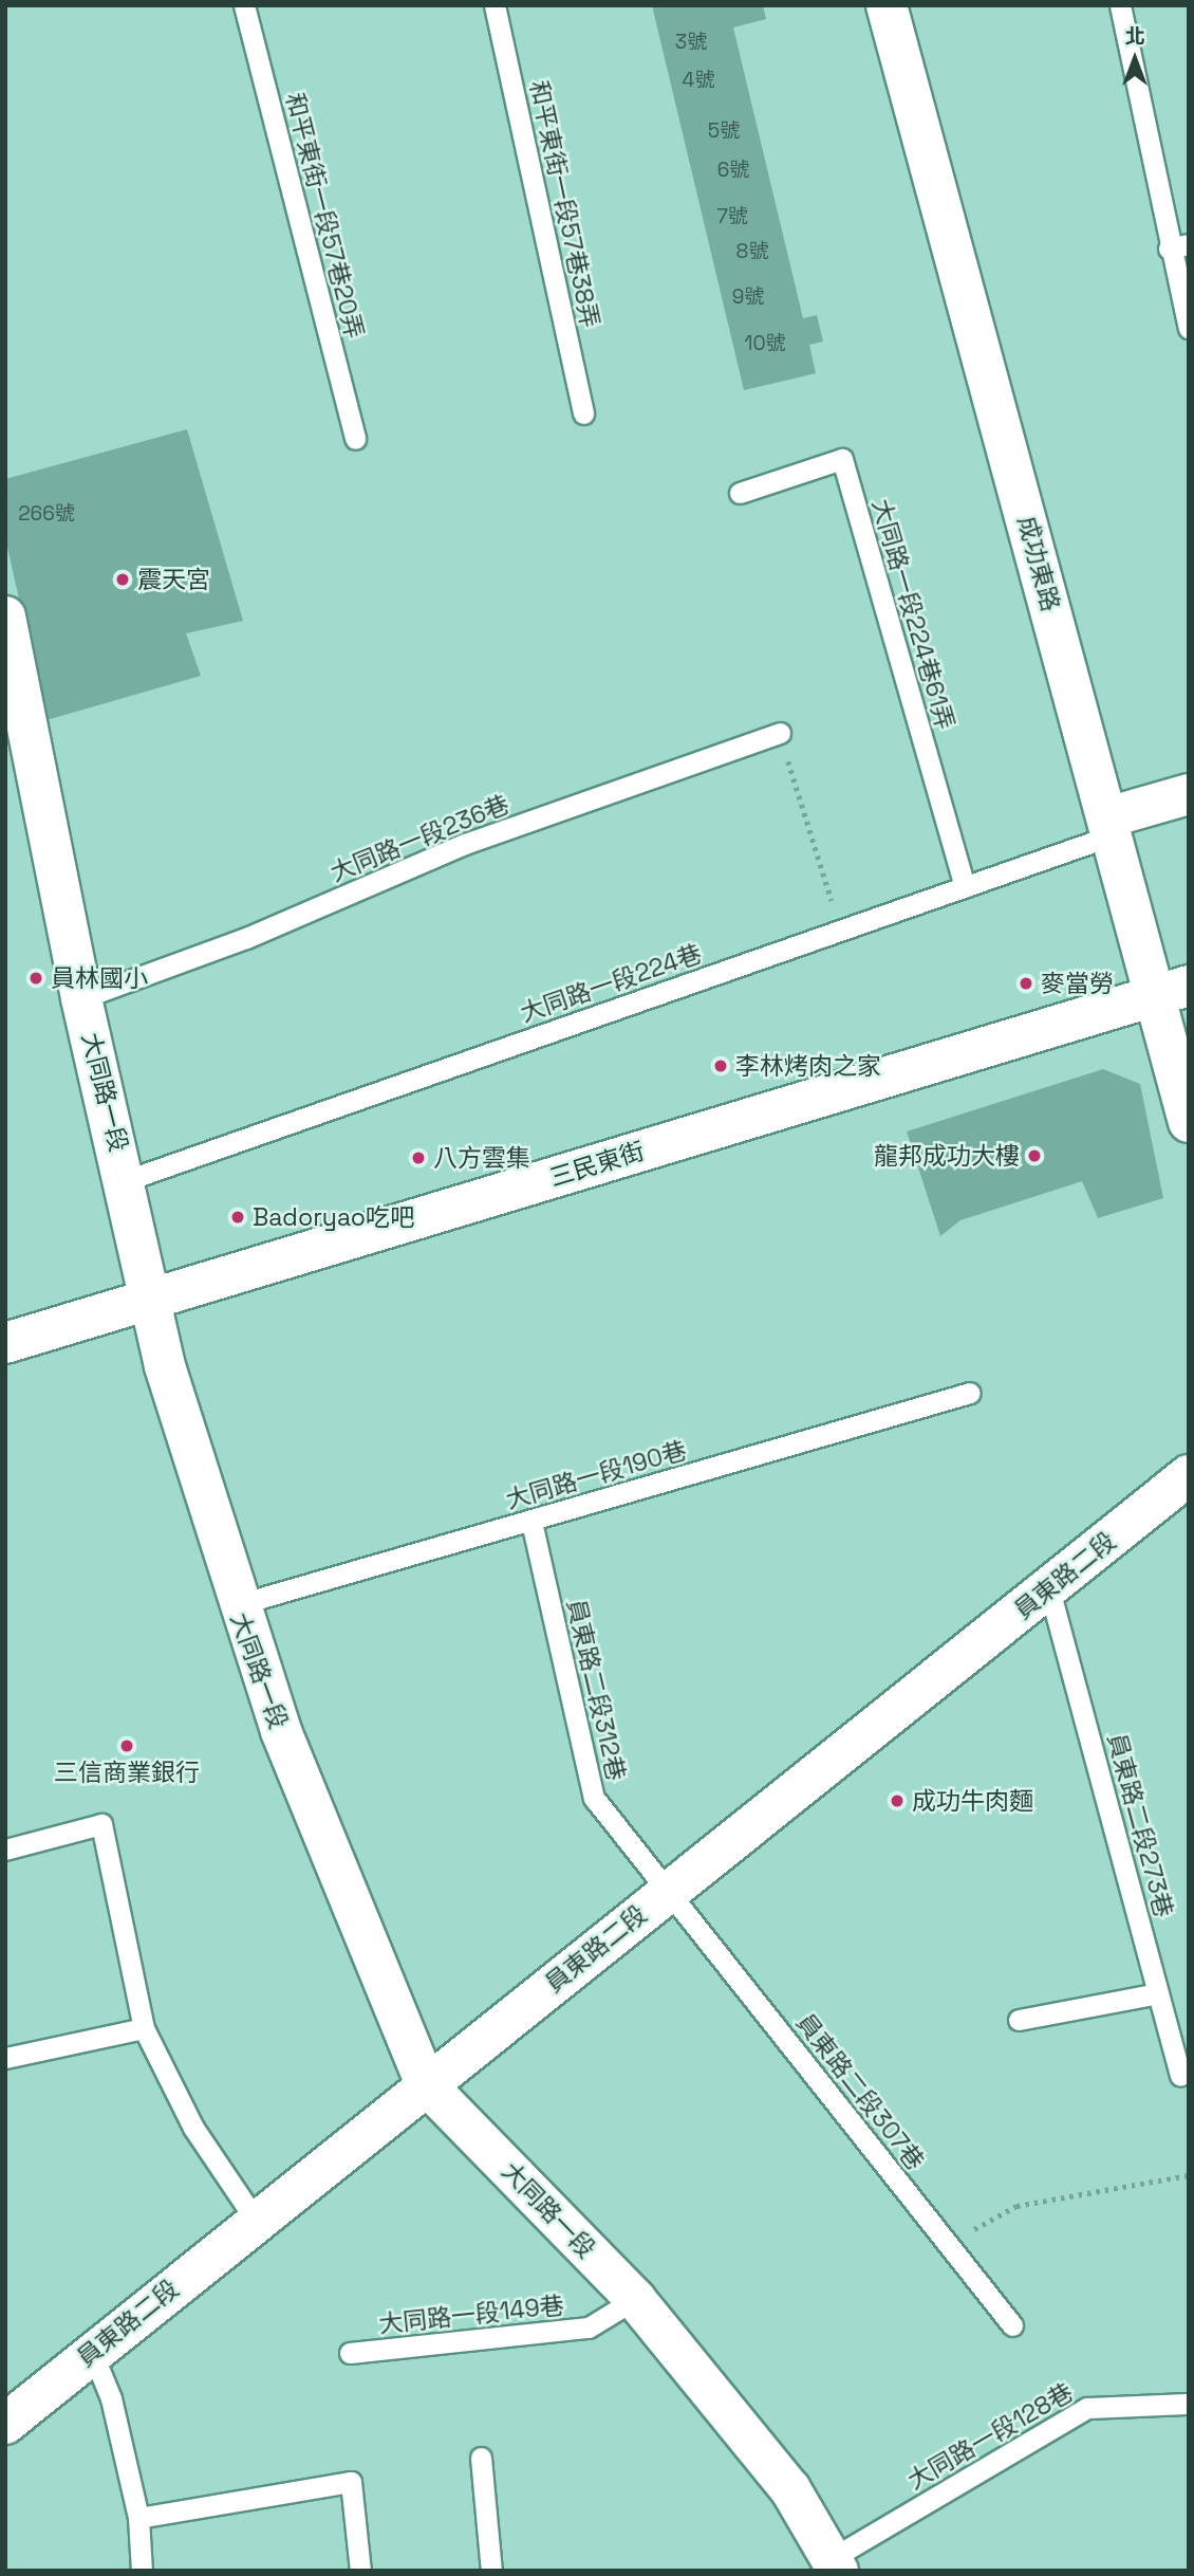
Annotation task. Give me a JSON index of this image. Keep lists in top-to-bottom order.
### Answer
{
  "streets": {
    "street": [
      "成功東路",
      "大同路一段",
      "三民東街",
      "員東路二段"
    ],
    "lane": [
      "和平東街一段57巷38弄",
      "和平東街一段57巷20弄",
      "大同路一段224巷61弄",
      "大同路一段236巷",
      "大同路一段224巷",
      "大同路一段190巷",
      "員東路二段312巷",
      "員東路二段273巷",
      "員東路二段307巷",
      "大同路一段149巷",
      "大同路一段128巷"
    ]
  },
  "crossings": [
    ["成功東路", "大同路一段224巷"],
    ["成功東路", "三民東街"],
    ["大同路一段224巷61弄", "大同路一段224巷"],
    ["大同路一段236巷", "大同路一段"],
    ["大同路一段224巷", "大同路一段"],
    ["大同路一段", "三民東街"],
    ["大同路一段", "大同路一段190巷"],
    ["大同路一段", "員東路二段"],
    ["大同路一段", "大同路一段149巷"],
    ["大同路一段", "大同路一段128巷"],
    ["大同路一段190巷", "員東路二段312巷"],
    ["員東路二段", "員東路二段312巷"],
    ["員東路二段", "員東路二段273巷"],
    ["員東路二段", "員東路二段307巷"],
    ["員東路二段312巷", "員東路二段307巷"]
  ],
  "places": [
    "震天宮",
    "員林國小",
    "麥當勞",
    "李林烤肉之家",
    "龍邦成功大樓",
    "八方雲集",
    "Badoryao吃吧",
    "三信商業銀行",
    "成功牛肉麵"
  ],
  "house_numbers": [
    "3號",
    "4號",
    "5號",
    "6號",
    "7號",
    "8號",
    "9號",
    "10號",
    "266號"
  ],
  "north": "top"
}
